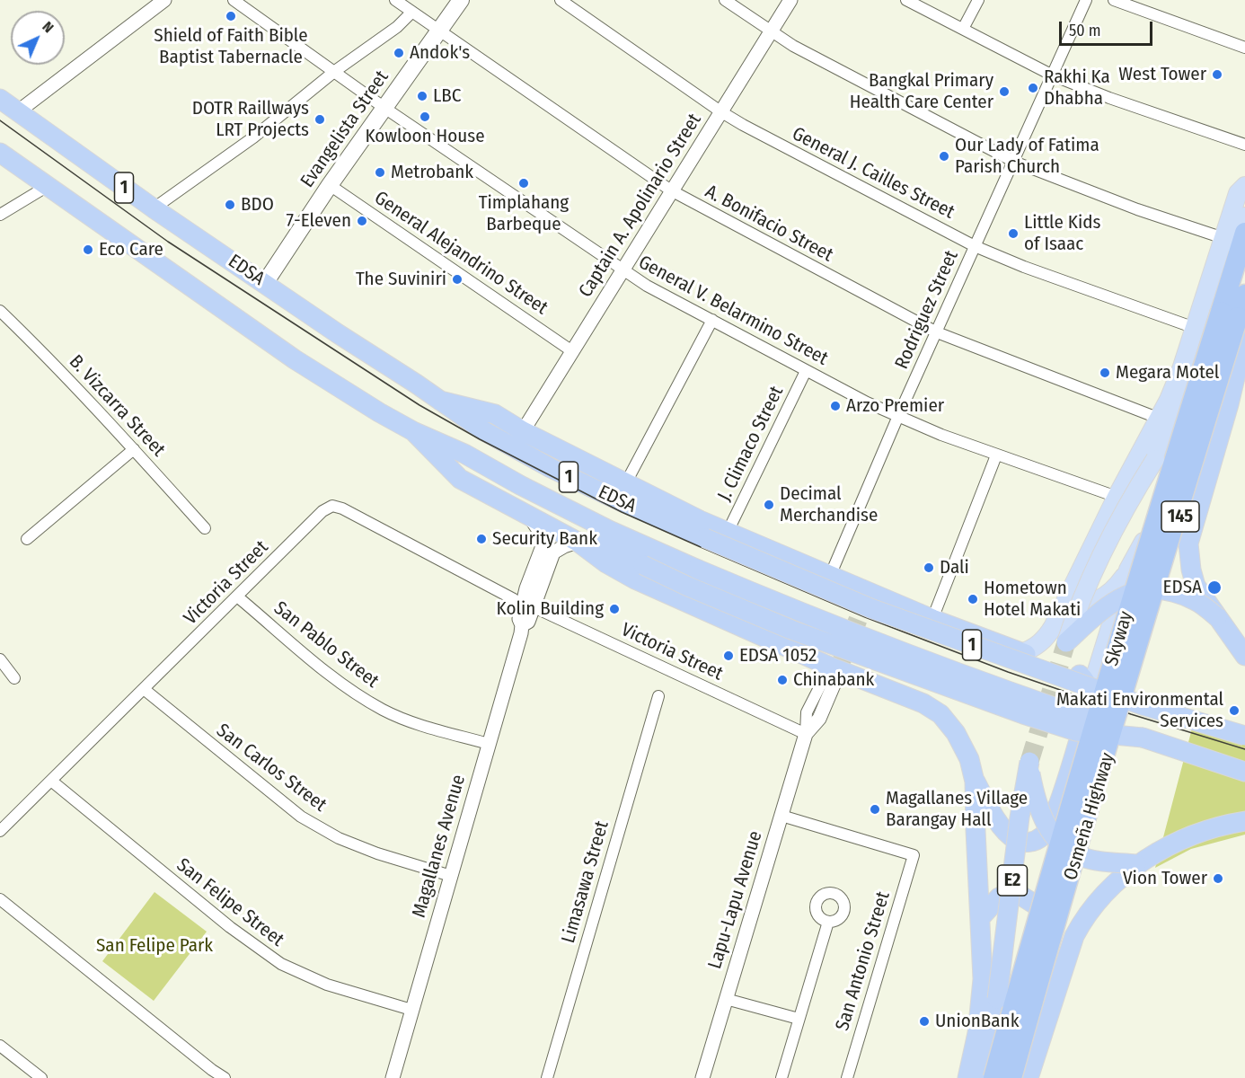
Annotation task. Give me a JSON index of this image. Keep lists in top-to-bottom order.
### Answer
{
  "streets": {
    "highway": [
      "1",
      "EDSA",
      "Skyway",
      "E2"
    ],
    "main road": ["Evangelista Street", "145", "Osmeña Highway"],
    "street": [
      "General J. Cailles Street",
      "Captain A. Apolinario Street",
      "A. Bonifacio Street",
      "General Alejandrino Street",
      "Rodriguez Street",
      "General V. Belarmino Street",
      "B. Vizcarra Street",
      "J. Climaco Street",
      "Victoria Street",
      "San Pablo Street",
      "San Carlos Street",
      "Magallanes Avenue",
      "Limasawa Street",
      "Lapu-Lapu Avenue",
      "San Felipe Street",
      "San Antonio Street"
    ]
  },
  "crossings": [
    ["Evangelista Street", "A. Bonifacio Street"],
    ["Evangelista Street", "General Alejandrino Street"],
    ["Evangelista Street", "EDSA"],
    ["Evangelista Street", "General V. Belarmino Street"],
    ["General J. Cailles Street", "Captain A. Apolinario Street"],
    ["General J. Cailles Street", "Rodriguez Street"],
    ["1", "Captain A. Apolinario Street"],
    ["1", "EDSA"],
    ["1", "Rodriguez Street"],
    ["1", "J. Climaco Street"],
    ["1", "Magallanes Avenue"],
    ["1", "Lapu-Lapu Avenue"],
    ["Captain A. Apolinario Street", "A. Bonifacio Street"],
    ["Captain A. Apolinario Street", "General Alejandrino Street"],
    ["Captain A. Apolinario Street", "General V. Belarmino Street"],
    ["A. Bonifacio Street", "Rodriguez Street"],
    ["EDSA", "Magallanes Avenue"],
    ["Rodriguez Street", "General V. Belarmino Street"],
    ["General V. Belarmino Street", "J. Climaco Street"],
    ["Victoria Street", "San Pablo Street"],
    ["Victoria Street", "San Carlos Street"],
    ["Victoria Street", "Magallanes Avenue"],
    ["Victoria Street", "Lapu-Lapu Avenue"],
    ["Victoria Street", "San Felipe Street"],
    ["San Pablo Street", "Magallanes Avenue"],
    ["San Carlos Street", "Magallanes Avenue"],
    ["Magallanes Avenue", "San Felipe Street"],
    ["Lapu-Lapu Avenue", "San Antonio Street"]
  ],
  "parks": ["San Felipe Park"],
  "places": [
    "Shield of Faith Bible Baptist Tabernacle",
    "Andok's",
    "West Tower",
    "Rakhi Ka Dhabha",
    "Bangkal Primary Health Care Center",
    "LBC",
    "Kowloon House",
    "DOTR Raillways LRT Projects",
    "Our Lady of Fatima Parish Church",
    "Metrobank",
    "Timplahang Barbeque",
    "BDO",
    "7-Eleven",
    "Little Kids of Isaac",
    "Eco Care",
    "The Suviniri",
    "Megara Motel",
    "Arzo Premier",
    "Decimal Merchandise",
    "Security Bank",
    "Dali",
    "EDSA",
    "Hometown Hotel Makati",
    "Kolin Building",
    "EDSA 1052",
    "Chinabank",
    "Makati Environmental Services",
    "Magallanes Village Barangay Hall",
    "Vion Tower",
    "UnionBank"
  ],
  "scale_bar": "50 m",
  "north": "top right"
}
